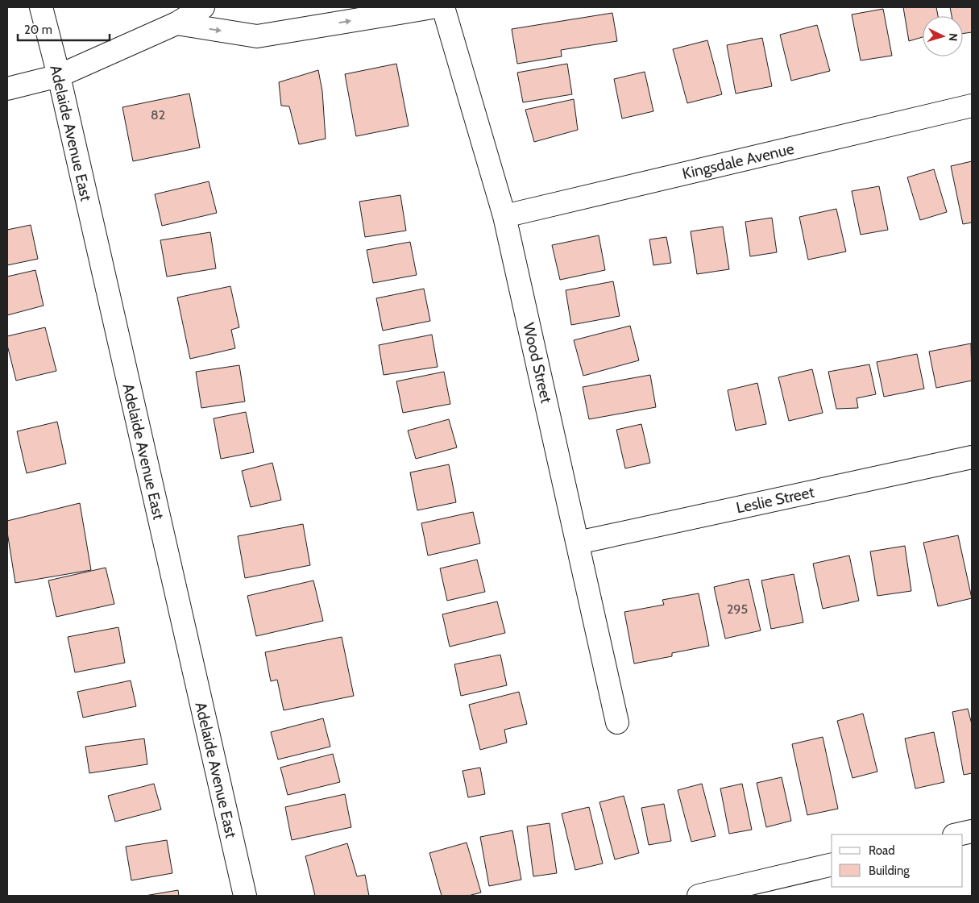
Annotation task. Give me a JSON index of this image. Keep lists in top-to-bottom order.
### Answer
{
  "streets": {
    "street": [
      "Adelaide Avenue East",
      "Kingsdale Avenue",
      "Wood Street",
      "Leslie Street"
    ]
  },
  "crossings": [
    ["Kingsdale Avenue", "Wood Street"],
    ["Wood Street", "Leslie Street"]
  ],
  "house_numbers": ["82", "295"],
  "legend": ["Road", "Building"],
  "scale_bar": "20 m",
  "north": "right"
}
